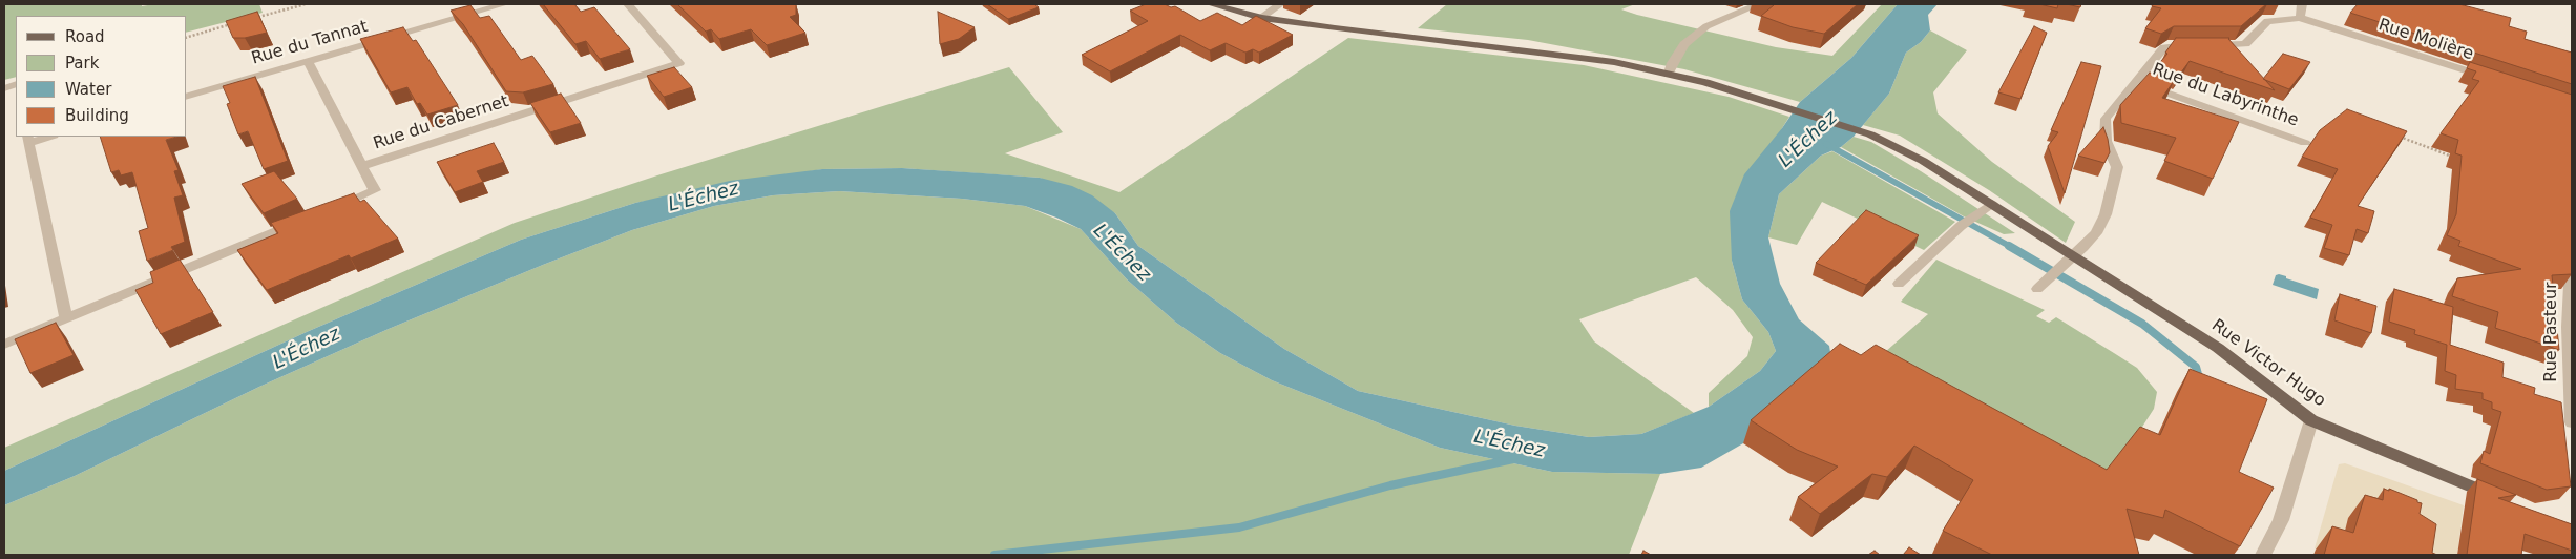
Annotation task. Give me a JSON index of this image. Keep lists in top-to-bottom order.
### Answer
{
  "streets": {
    "main road": ["Rue Victor Hugo"],
    "street": [
      "Rue Molière",
      "Rue du Tannat",
      "Rue du Labyrinthe",
      "Rue du Cabernet",
      "Rue Pasteur"
    ]
  },
  "crossings": [
    ["Rue Molière", "Rue du Labyrinthe"],
    ["Rue Molière", "Rue Victor Hugo"]
  ],
  "water": ["L'Échez"],
  "legend": [
    "Road",
    "Park",
    "Water",
    "Building"
  ]
}
